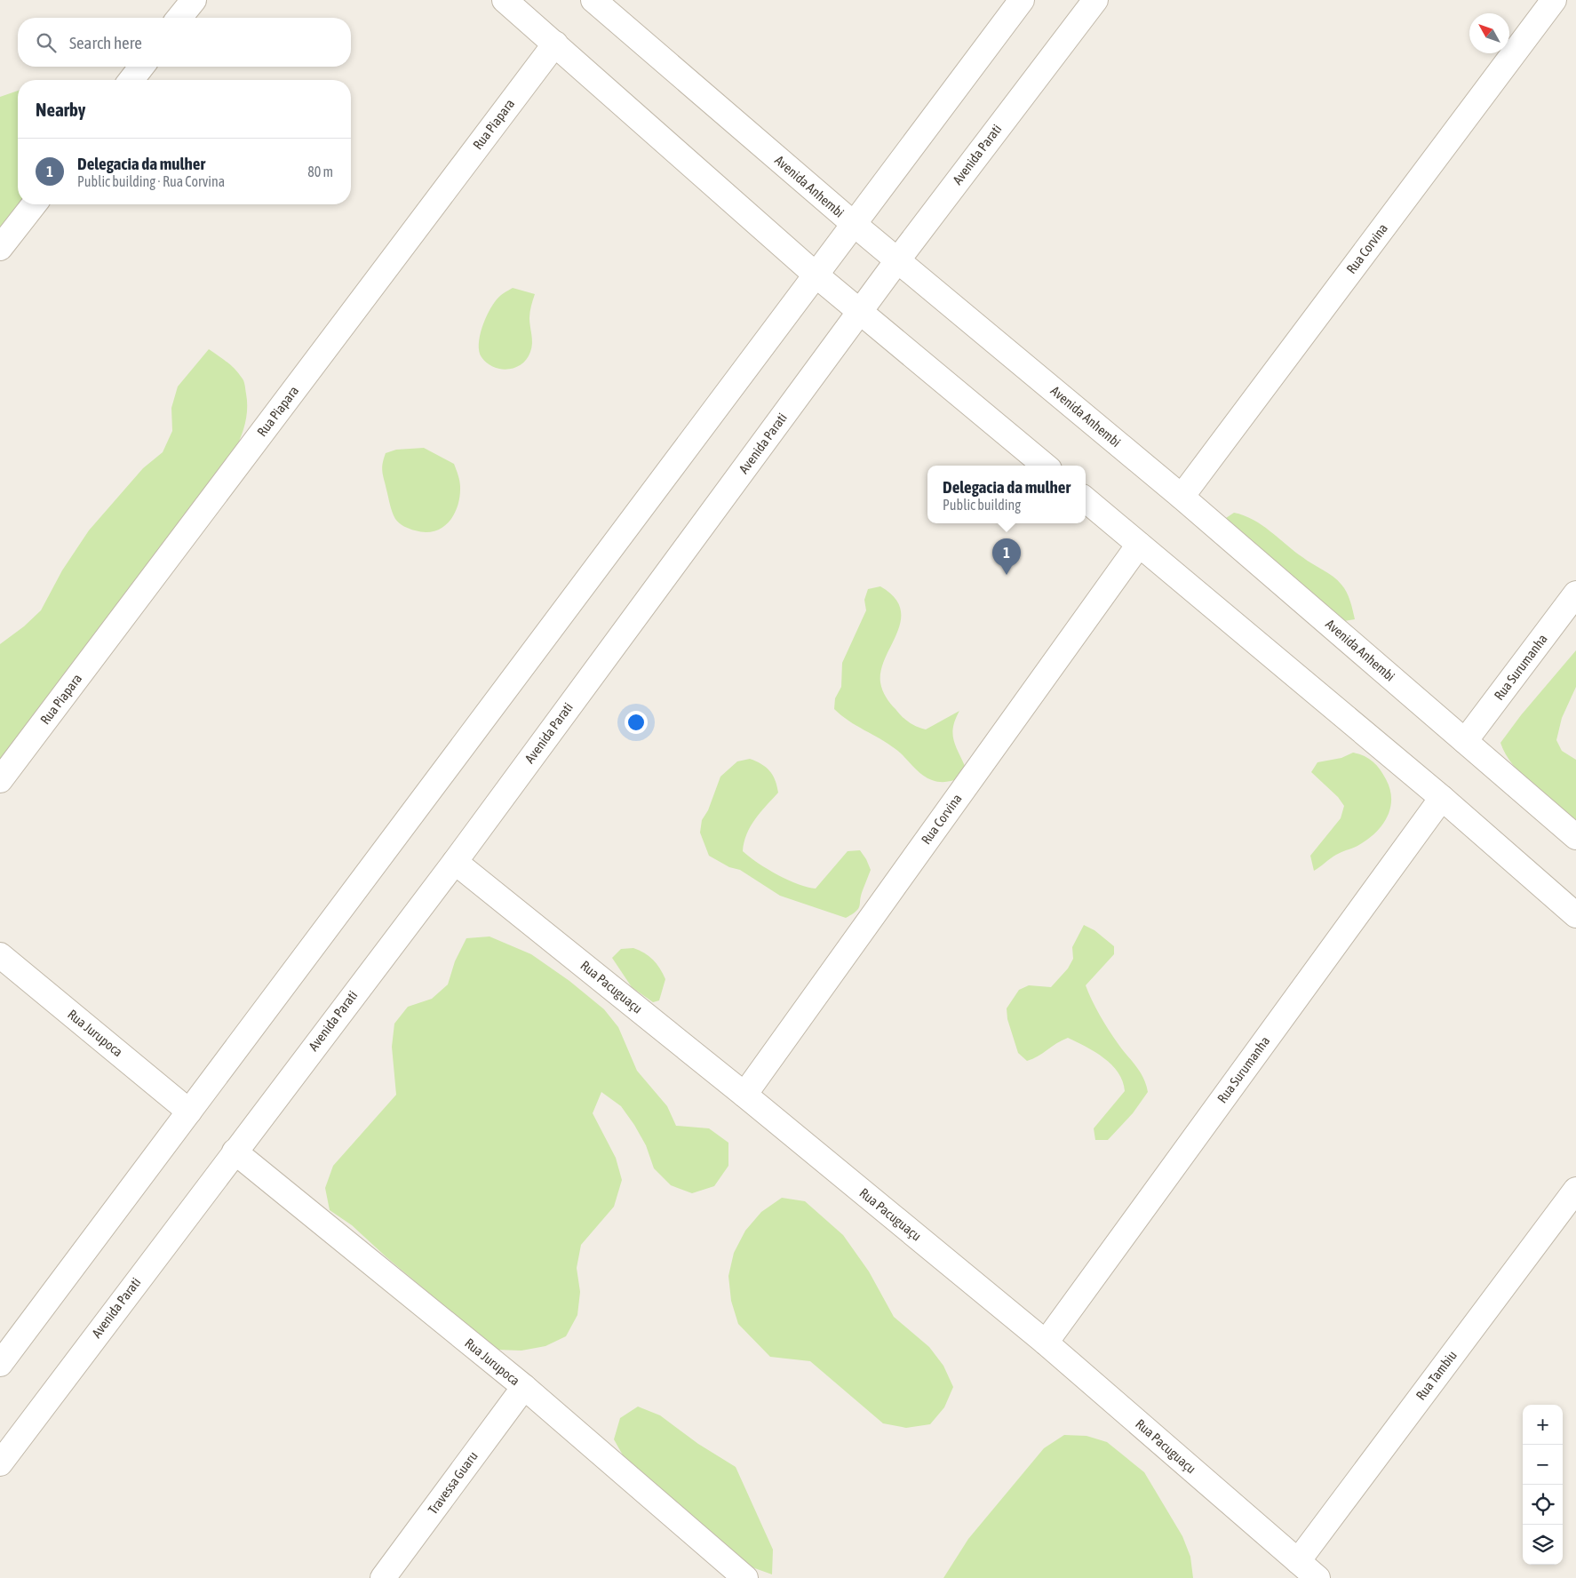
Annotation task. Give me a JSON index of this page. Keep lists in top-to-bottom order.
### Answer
{
  "streets": {
    "street": [
      "Rua Piapara",
      "Avenida Parati",
      "Avenida Anhembi",
      "Rua Corvina",
      "Rua Surumanha",
      "Rua Pacuguaçu",
      "Rua Jurupoca",
      "Rua Tambiu",
      "Travessa Guaru"
    ]
  },
  "crossings": [
    ["Avenida Parati", "Avenida Anhembi"],
    ["Avenida Parati", "Rua Pacuguaçu"],
    ["Avenida Parati", "Rua Jurupoca"],
    ["Avenida Anhembi", "Rua Corvina"],
    ["Avenida Anhembi", "Rua Surumanha"],
    ["Rua Corvina", "Rua Pacuguaçu"],
    ["Rua Surumanha", "Rua Pacuguaçu"],
    ["Rua Pacuguaçu", "Rua Tambiu"],
    ["Rua Jurupoca", "Travessa Guaru"]
  ],
  "north": "top left",
  "page": {
    "search": "Search here",
    "heading": "Nearby",
    "list": [
      {
        "mark": "1",
        "name": "Delegacia da mulher",
        "note": "Public building · Rua Corvina",
        "value": "80 m"
      }
    ],
    "popup": ["Delegacia da mulher", "Public building"],
    "pins": "1",
    "map_buttons": ["+", "−"]
  }
}
